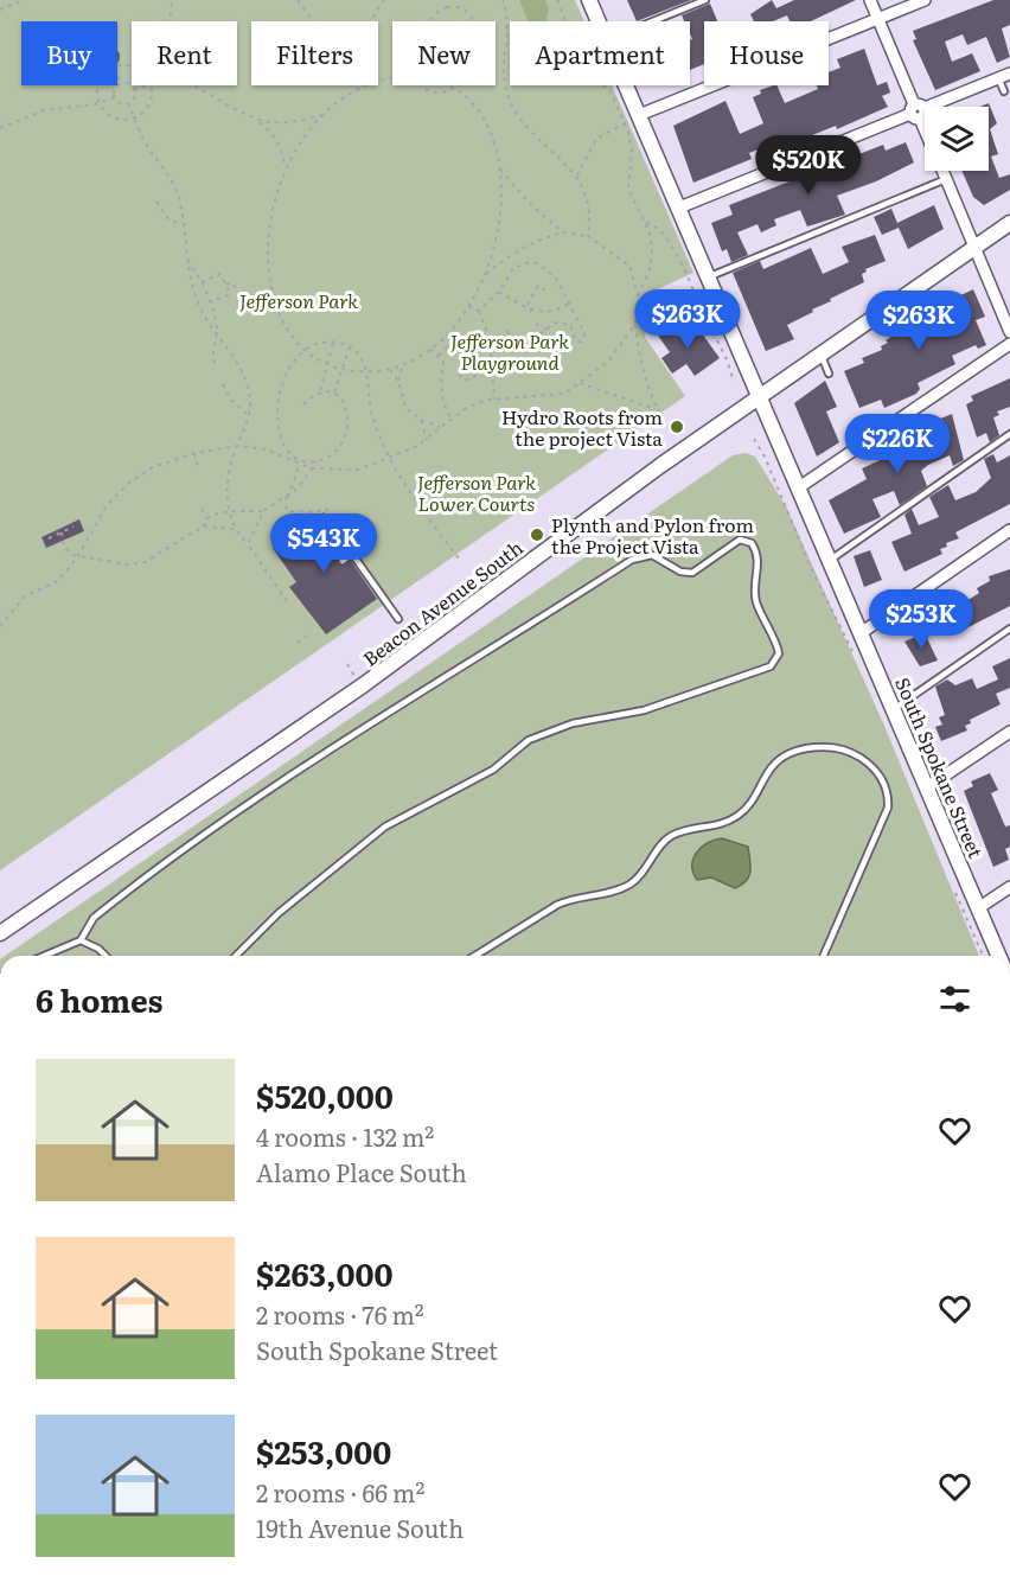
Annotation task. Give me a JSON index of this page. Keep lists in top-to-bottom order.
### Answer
{
  "streets": {
    "main road": ["Beacon Avenue South", "South Spokane Street"]
  },
  "crossings": [
    ["Beacon Avenue South", "South Spokane Street"]
  ],
  "parks": ["Jefferson Park", "Jefferson Park Playground", "Jefferson Park Lower Courts"],
  "places": ["Hydro Roots from the project Vista", "Plynth and Pylon from the Project Vista"],
  "page": {
    "chip": [
      "Buy",
      "Rent",
      "Filters",
      "New",
      "Apartment",
      "House"
    ],
    "price": [
      "$520K",
      "$263K",
      "$263K",
      "$226K",
      "$543K",
      "$253K"
    ],
    "heading": "6 homes",
    "list": [
      {
        "name": "$520,000",
        "note": "4 rooms · 132 m² · Alamo Place South"
      },
      {
        "name": "$263,000",
        "note": "2 rooms · 76 m² · South Spokane Street"
      },
      {
        "name": "$253,000",
        "note": "2 rooms · 66 m² · 19th Avenue South"
      }
    ]
  }
}
